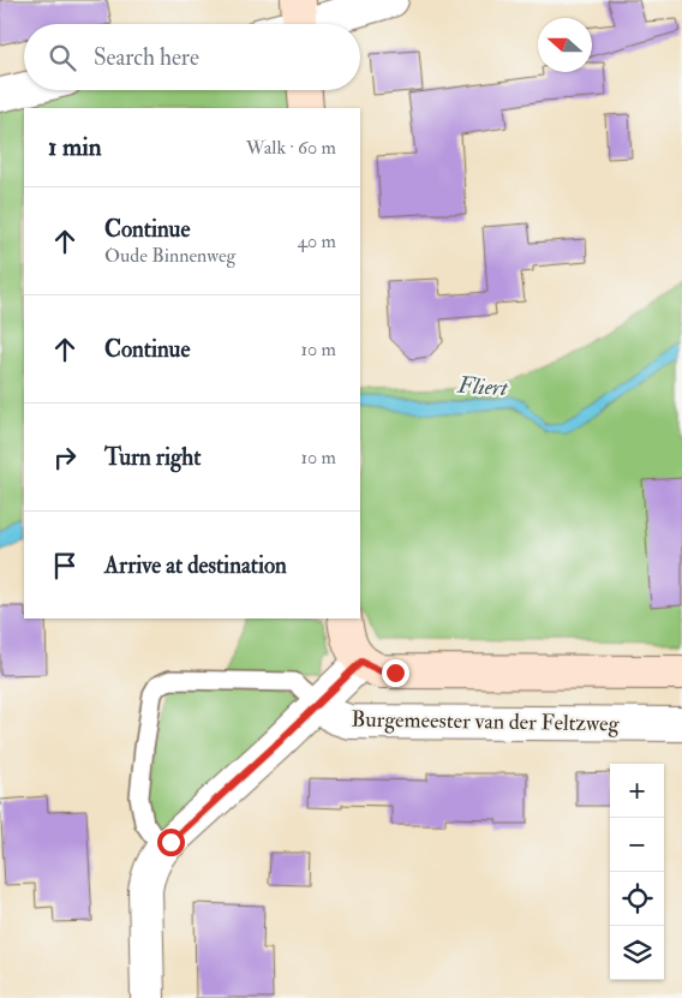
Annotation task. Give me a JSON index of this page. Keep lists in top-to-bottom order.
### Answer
{
  "streets": {
    "street": ["Burgemeester van der Feltzweg"]
  },
  "water": ["Fliert"],
  "north": "left",
  "page": {
    "search": "Search here",
    "heading": ["1 min", "Walk · 60 m"],
    "list": [
      ["Continue", "Oude Binnenweg", "40 m"],
      ["Continue", "10 m"],
      ["Turn right", "10 m"],
      "Arrive at destination"
    ],
    "map_buttons": ["+", "−"]
  }
}
